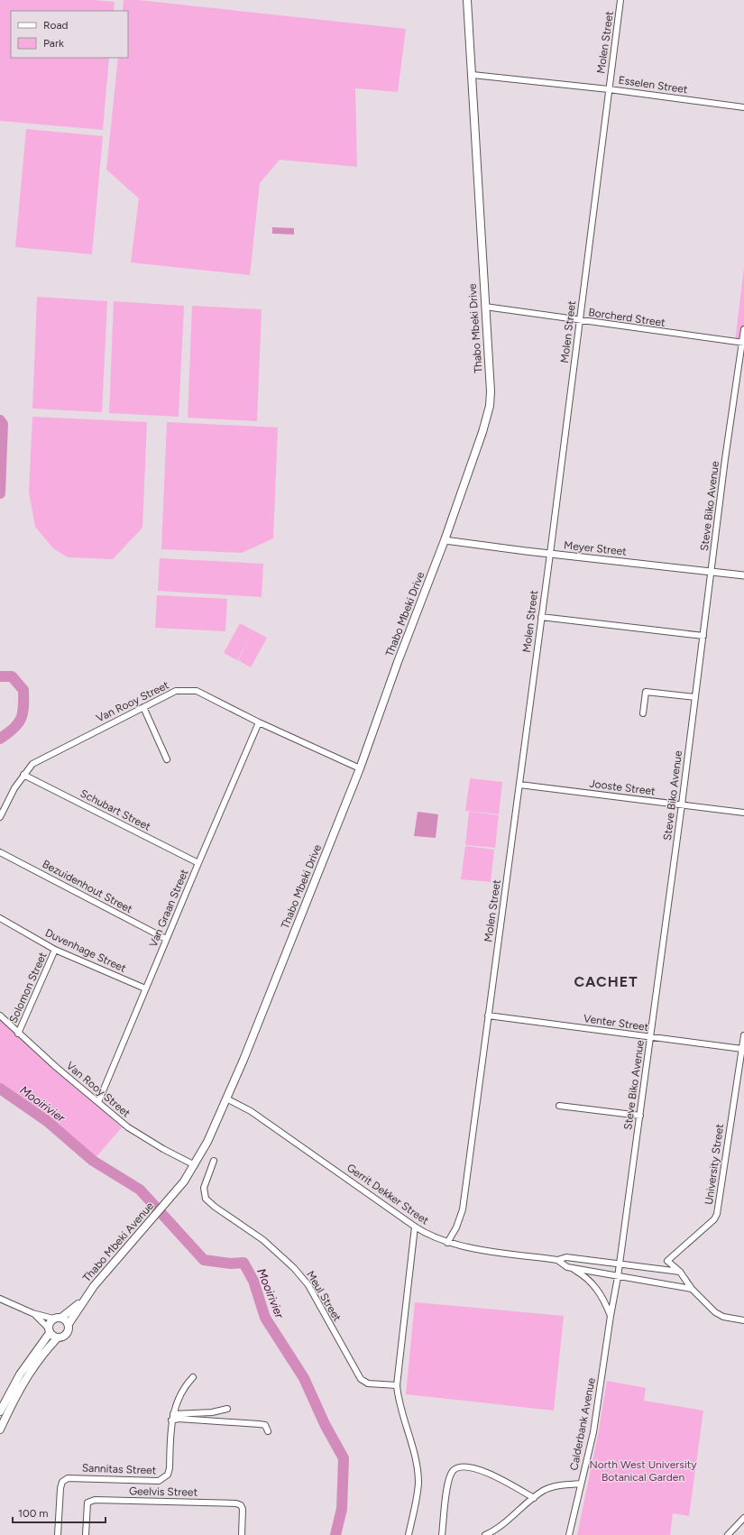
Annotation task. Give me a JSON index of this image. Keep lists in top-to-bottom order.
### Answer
{
  "streets": {
    "main road": ["Thabo Mbeki Drive", "Thabo Mbeki Avenue"],
    "street": [
      "Molen Street",
      "Esselen Street",
      "Borcherd Street",
      "Steve Biko Avenue",
      "Meyer Street",
      "Van Rooy Street",
      "Jooste Street",
      "Schubart Street",
      "Bezuidenhout Street",
      "Van Graan Street",
      "Duvenhage Street",
      "Solomon Street",
      "Venter Street",
      "University Street",
      "Gerrit Dekker Street",
      "Meul Street",
      "Calderbank Avenue",
      "Sannitas Street",
      "Geelvis Street"
    ]
  },
  "crossings": [
    ["Molen Street", "Esselen Street"],
    ["Molen Street", "Borcherd Street"],
    ["Molen Street", "Meyer Street"],
    ["Molen Street", "Jooste Street"],
    ["Molen Street", "Venter Street"],
    ["Molen Street", "Gerrit Dekker Street"],
    ["Esselen Street", "Thabo Mbeki Drive"],
    ["Borcherd Street", "Thabo Mbeki Drive"],
    ["Borcherd Street", "Steve Biko Avenue"],
    ["Thabo Mbeki Drive", "Meyer Street"],
    ["Thabo Mbeki Drive", "Van Rooy Street"],
    ["Thabo Mbeki Drive", "Gerrit Dekker Street"],
    ["Thabo Mbeki Drive", "Thabo Mbeki Avenue"],
    ["Steve Biko Avenue", "Meyer Street"],
    ["Steve Biko Avenue", "Jooste Street"],
    ["Steve Biko Avenue", "Venter Street"],
    ["Steve Biko Avenue", "Gerrit Dekker Street"],
    ["Steve Biko Avenue", "Calderbank Avenue"],
    ["Van Rooy Street", "Schubart Street"],
    ["Van Rooy Street", "Van Graan Street"],
    ["Van Rooy Street", "Solomon Street"],
    ["Schubart Street", "Van Graan Street"],
    ["Bezuidenhout Street", "Van Graan Street"],
    ["Van Graan Street", "Duvenhage Street"],
    ["Duvenhage Street", "Solomon Street"],
    ["Venter Street", "University Street"],
    ["University Street", "Gerrit Dekker Street"],
    ["Gerrit Dekker Street", "Calderbank Avenue"]
  ],
  "districts": ["CACHET"],
  "water": ["Mooirivier"],
  "parks": ["North West University Botanical Garden"],
  "legend": ["Road", "Park"],
  "scale_bar": "100 m"
}
